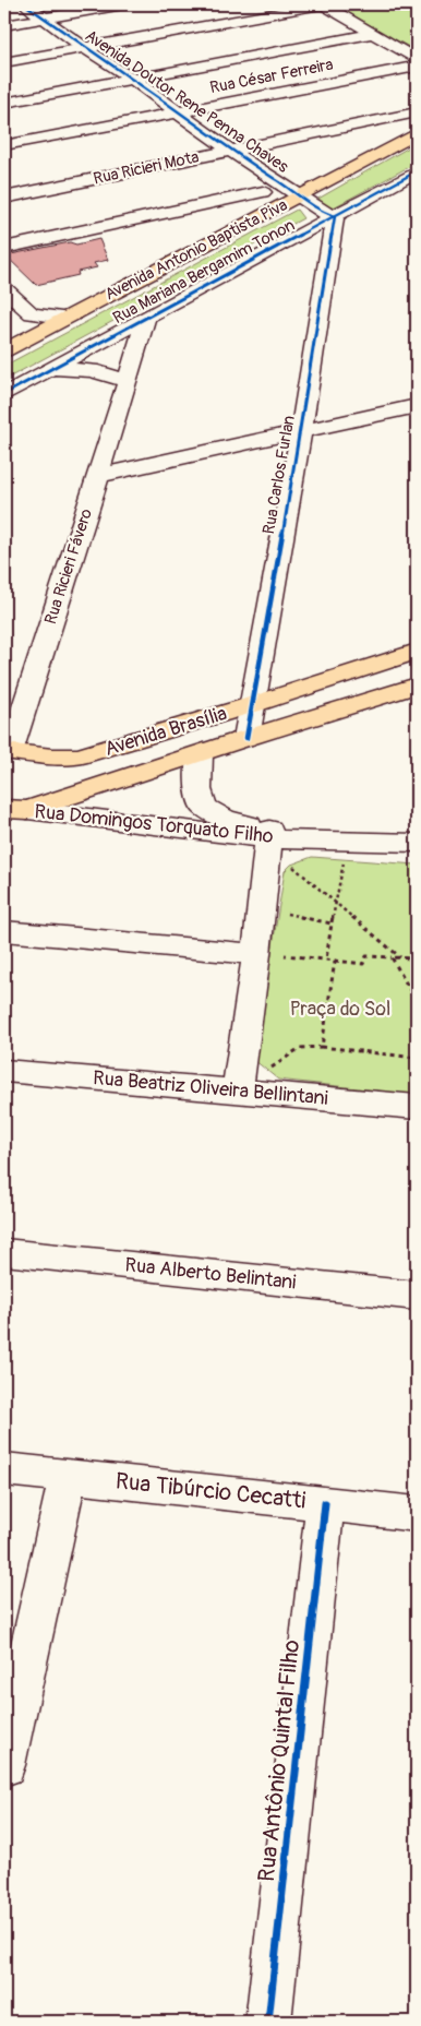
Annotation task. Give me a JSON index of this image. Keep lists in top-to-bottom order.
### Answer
{
  "streets": {
    "main road": ["Avenida Antonio Baptista Piva", "Avenida Brasília"],
    "street": [
      "Rua César Ferreira",
      "Avenida Doutor Rene Penna Chaves",
      "Rua Ricieri Mota",
      "Rua Mariana Bergamim Tonon",
      "Rua Carlos Furlan",
      "Rua Ricieri Fávero",
      "Rua Domingos Torquato Filho",
      "Rua Beatriz Oliveira Bellintani",
      "Rua Alberto Belintani",
      "Rua Tibúrcio Cecatti",
      "Rua Antônio Quintal Filho"
    ]
  },
  "crossings": [
    ["Rua César Ferreira", "Avenida Doutor Rene Penna Chaves"],
    ["Avenida Doutor Rene Penna Chaves", "Rua Ricieri Mota"],
    ["Avenida Doutor Rene Penna Chaves", "Avenida Antonio Baptista Piva"],
    ["Avenida Doutor Rene Penna Chaves", "Rua Mariana Bergamim Tonon"],
    ["Avenida Doutor Rene Penna Chaves", "Rua Carlos Furlan"],
    ["Rua Mariana Bergamim Tonon", "Rua Carlos Furlan"],
    ["Rua Mariana Bergamim Tonon", "Rua Ricieri Fávero"],
    ["Rua Carlos Furlan", "Avenida Brasília"],
    ["Rua Ricieri Fávero", "Avenida Brasília"],
    ["Avenida Brasília", "Rua Domingos Torquato Filho"],
    ["Rua Tibúrcio Cecatti", "Rua Antônio Quintal Filho"]
  ],
  "parks": ["Praça do Sol"]
}
